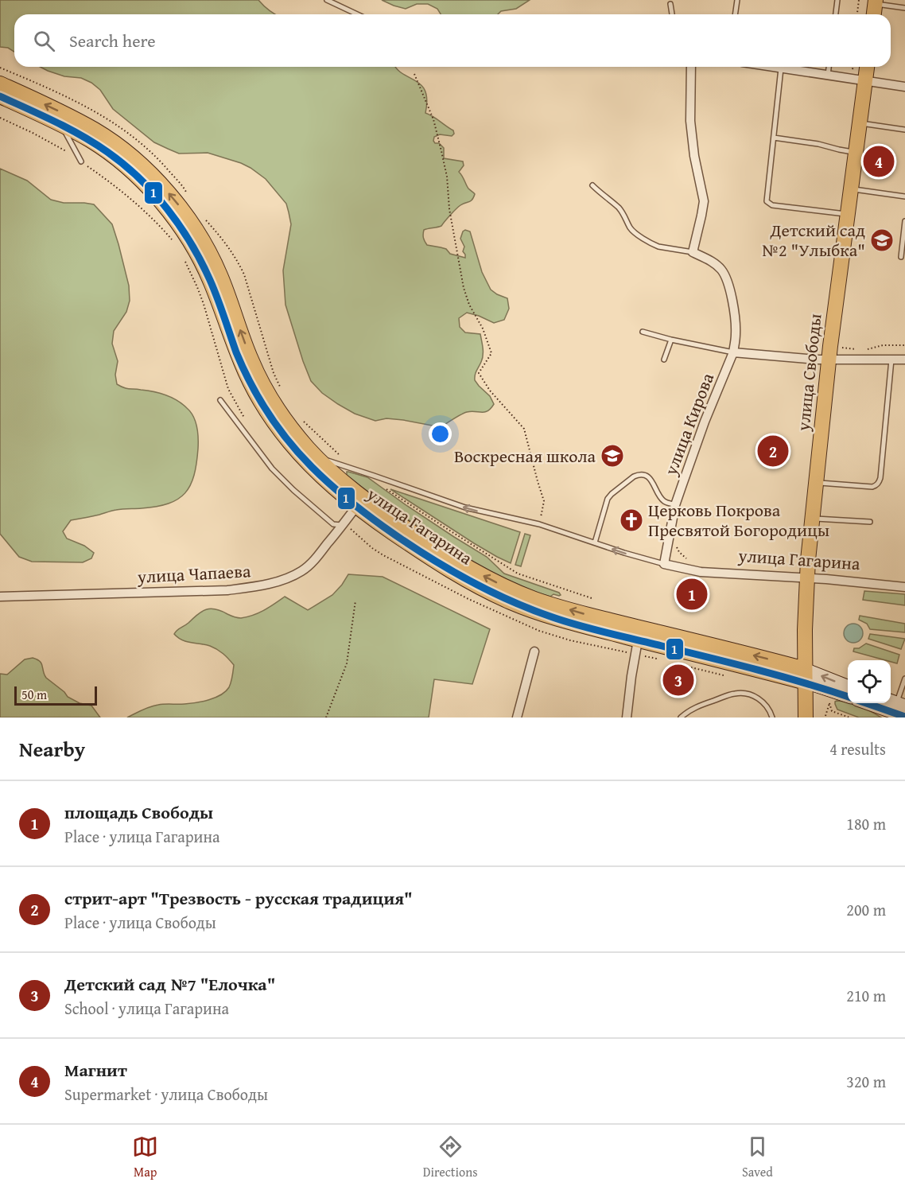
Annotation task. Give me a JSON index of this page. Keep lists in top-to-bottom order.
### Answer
{
  "streets": {
    "main road": ["улица Свободы", "улица Гагарина"],
    "street": ["улица Кирова", "улица Чапаева"]
  },
  "crossings": [
    ["улица Свободы", "улица Гагарина"],
    ["улица Кирова", "улица Гагарина"],
    ["улица Гагарина", "улица Чапаева"]
  ],
  "places": {
    "school or university": ["Детский сад №2 \"Улыбка\"", "Воскресная школа"],
    "church": ["Церковь Покрова Пресвятой Богородицы"]
  },
  "lines": ["transit line 1"],
  "scale_bar": "50 m",
  "page": {
    "search": "Search here",
    "pins": [
      "4",
      "2",
      "1",
      "3"
    ],
    "scale": "50 m",
    "heading": ["Nearby", "4 results"],
    "list": [
      {
        "mark": "1",
        "name": "площадь Свободы",
        "note": "Place · улица Гагарина",
        "value": "180 m"
      },
      {
        "mark": "2",
        "name": "стрит-арт \"Трезвость - русская традиция\"",
        "note": "Place · улица Свободы",
        "value": "200 m"
      },
      {
        "mark": "3",
        "name": "Детский сад №7 \"Елочка\"",
        "note": "School · улица Гагарина",
        "value": "210 m"
      },
      {
        "mark": "4",
        "name": "Магнит",
        "note": "Supermarket · улица Свободы",
        "value": "320 m"
      }
    ],
    "nav": ["Map", "Directions", "Saved"]
  }
}
